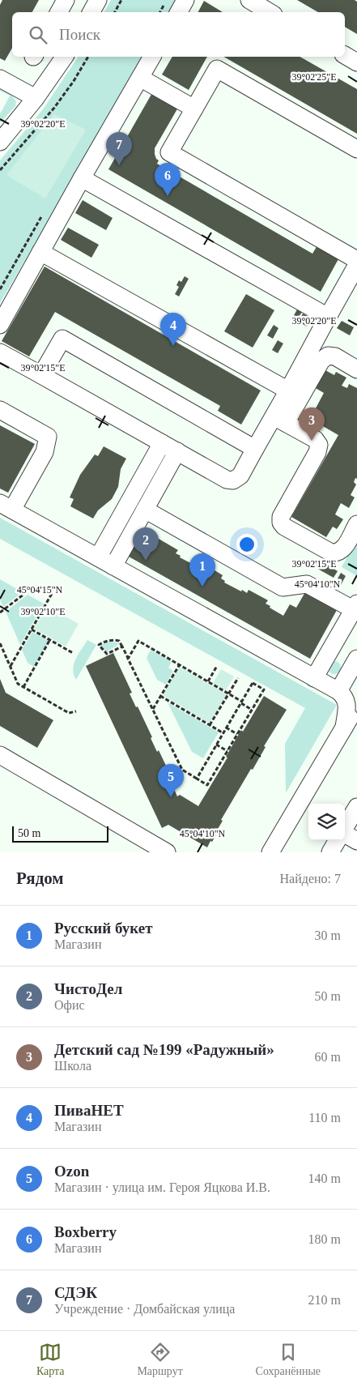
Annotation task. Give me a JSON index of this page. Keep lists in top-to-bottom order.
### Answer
{
  "scale_bar": "50 m",
  "page": {
    "search": "Поиск",
    "pins": [
      "7",
      "6",
      "4",
      "3",
      "2",
      "1",
      "5"
    ],
    "scale": "50 m",
    "heading": ["Рядом", "Найдено: 7"],
    "list": [
      {
        "mark": "1",
        "name": "Русский букет",
        "note": "Магазин",
        "value": "30 m"
      },
      {
        "mark": "2",
        "name": "ЧистоДел",
        "note": "Офис",
        "value": "50 m"
      },
      {
        "mark": "3",
        "name": "Детский сад №199 «Радужный»",
        "note": "Школа",
        "value": "60 m"
      },
      {
        "mark": "4",
        "name": "ПиваНЕТ",
        "note": "Магазин",
        "value": "110 m"
      },
      {
        "mark": "5",
        "name": "Ozon",
        "note": "Магазин · улица им. Героя Яцкова И.В.",
        "value": "140 m"
      },
      {
        "mark": "6",
        "name": "Boxberry",
        "note": "Магазин",
        "value": "180 m"
      },
      {
        "mark": "7",
        "name": "СДЭК",
        "note": "Учреждение · Домбайская улица",
        "value": "210 m"
      }
    ],
    "nav": ["Карта", "Маршрут", "Сохранённые"]
  },
  "coordinates": [
    "39°02'25\"E",
    "39°02'20\"E",
    "39°02'15\"E",
    "45°04'10\"N",
    "45°04'15\"N",
    "39°02'10\"E"
  ]
}
